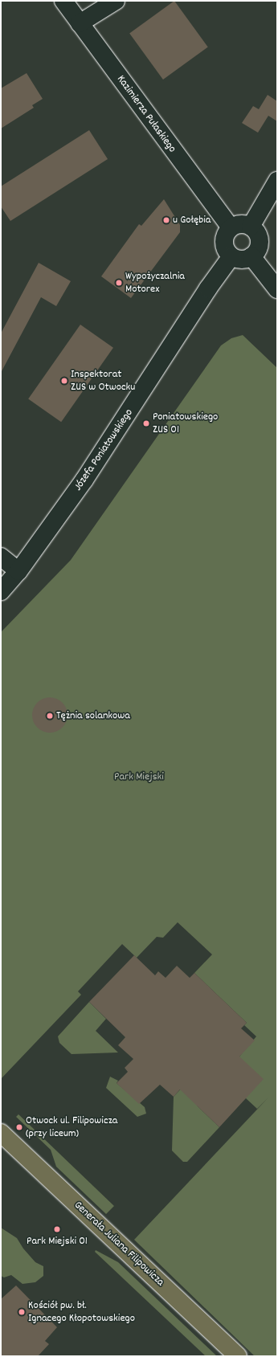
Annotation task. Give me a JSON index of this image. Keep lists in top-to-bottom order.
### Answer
{
  "streets": {
    "main road": ["Generała Juliana Filipowicza"],
    "street": ["Kazimierza Pułaskiego", "Józefa Poniatowskiego"]
  },
  "crossings": [
    ["Kazimierza Pułaskiego", "Józefa Poniatowskiego"]
  ],
  "parks": ["Park Miejski"],
  "places": [
    "u Gołębia",
    "Wypożyczalnia Motorex",
    "Inspektorat ZUS w Otwocku",
    "Poniatowskiego ZUS 01",
    "Tężnia solankowa",
    "Otwock ul. Filipowicza (przy liceum)",
    "Park Miejski 01",
    "Kościół pw. bł. Ignacego Kłopotowskiego"
  ]
}
